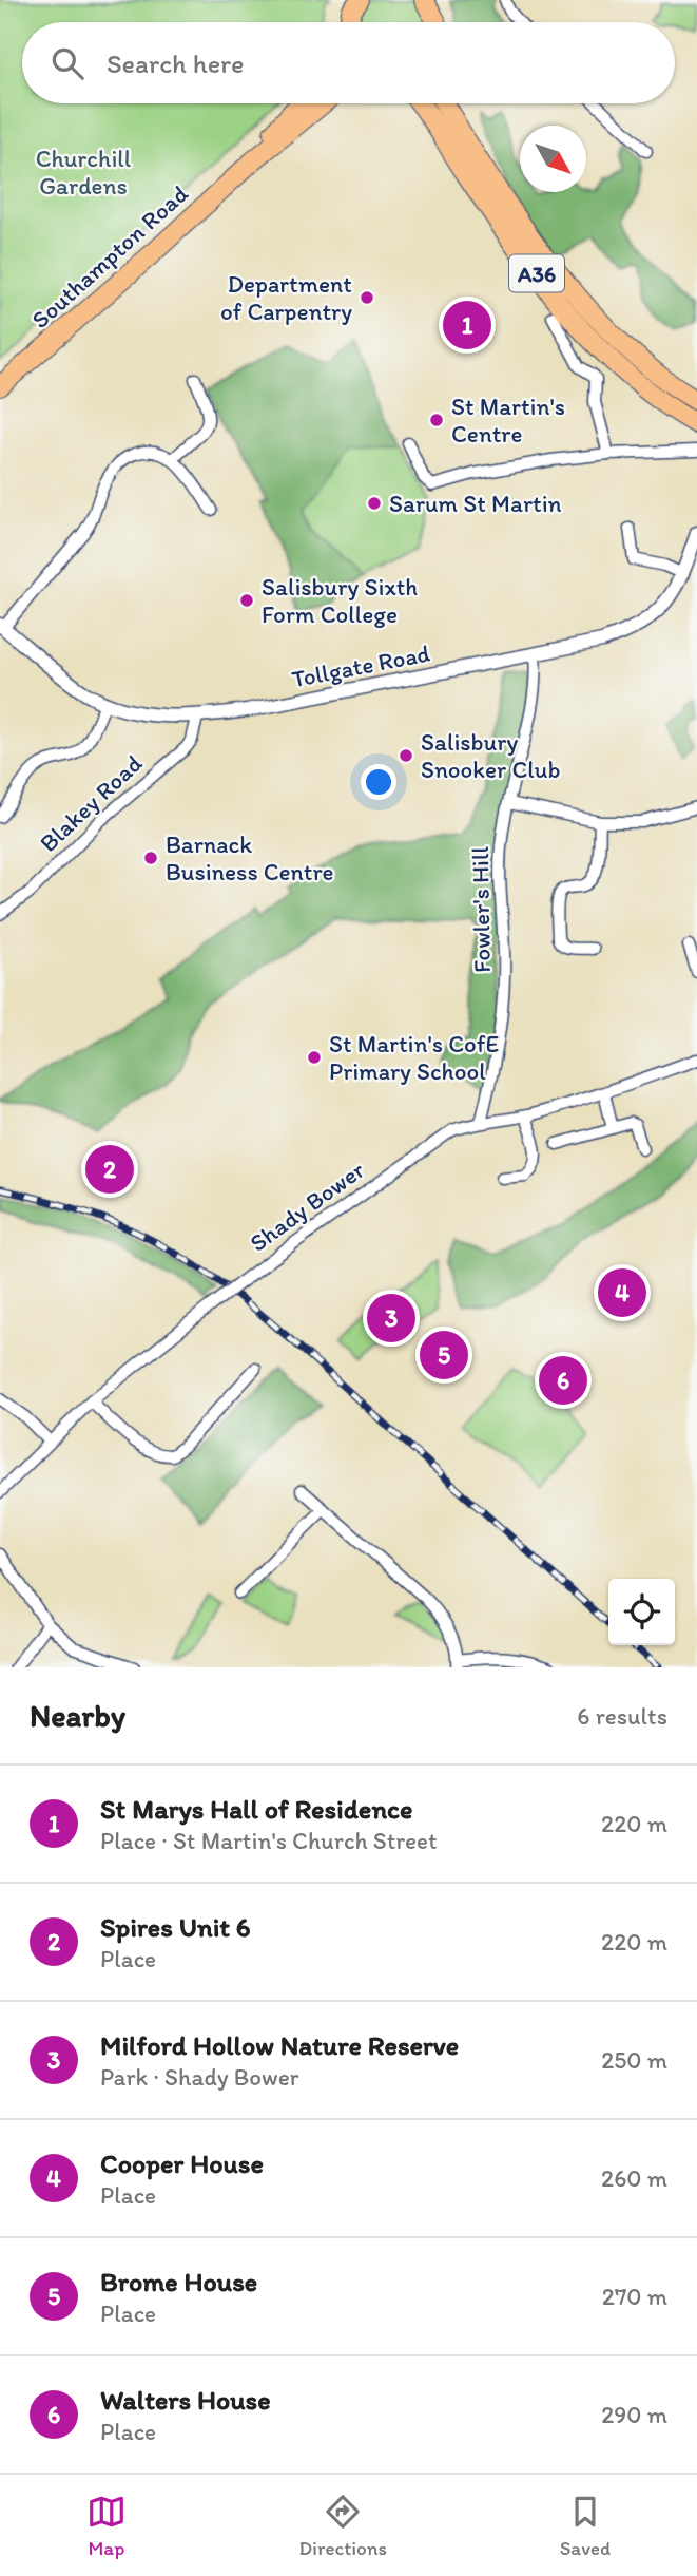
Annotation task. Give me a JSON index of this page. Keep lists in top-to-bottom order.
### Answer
{
  "streets": {
    "highway": ["Southampton Road", "A36"],
    "street": [
      "Tollgate Road",
      "Blakey Road",
      "Fowler's Hill",
      "Shady Bower"
    ]
  },
  "crossings": [
    ["Tollgate Road", "Blakey Road"],
    ["Tollgate Road", "Fowler's Hill"],
    ["Fowler's Hill", "Shady Bower"]
  ],
  "parks": ["Churchill Gardens"],
  "places": [
    "Department of Carpentry",
    "St Martin's Centre",
    "Sarum St Martin",
    "Salisbury Sixth Form College",
    "Salisbury Snooker Club",
    "Barnack Business Centre",
    "St Martin's CofE Primary School"
  ],
  "north": "bottom right",
  "page": {
    "search": "Search here",
    "pins": [
      "1",
      "2",
      "4",
      "3",
      "5",
      "6"
    ],
    "heading": ["Nearby", "6 results"],
    "list": [
      {
        "mark": "1",
        "name": "St Marys Hall of Residence",
        "note": "Place · St Martin's Church Street",
        "value": "220 m"
      },
      {
        "mark": "2",
        "name": "Spires Unit 6",
        "note": "Place",
        "value": "220 m"
      },
      {
        "mark": "3",
        "name": "Milford Hollow Nature Reserve",
        "note": "Park · Shady Bower",
        "value": "250 m"
      },
      {
        "mark": "4",
        "name": "Cooper House",
        "note": "Place",
        "value": "260 m"
      },
      {
        "mark": "5",
        "name": "Brome House",
        "note": "Place",
        "value": "270 m"
      },
      {
        "mark": "6",
        "name": "Walters House",
        "note": "Place",
        "value": "290 m"
      }
    ],
    "nav": ["Map", "Directions", "Saved"]
  }
}
